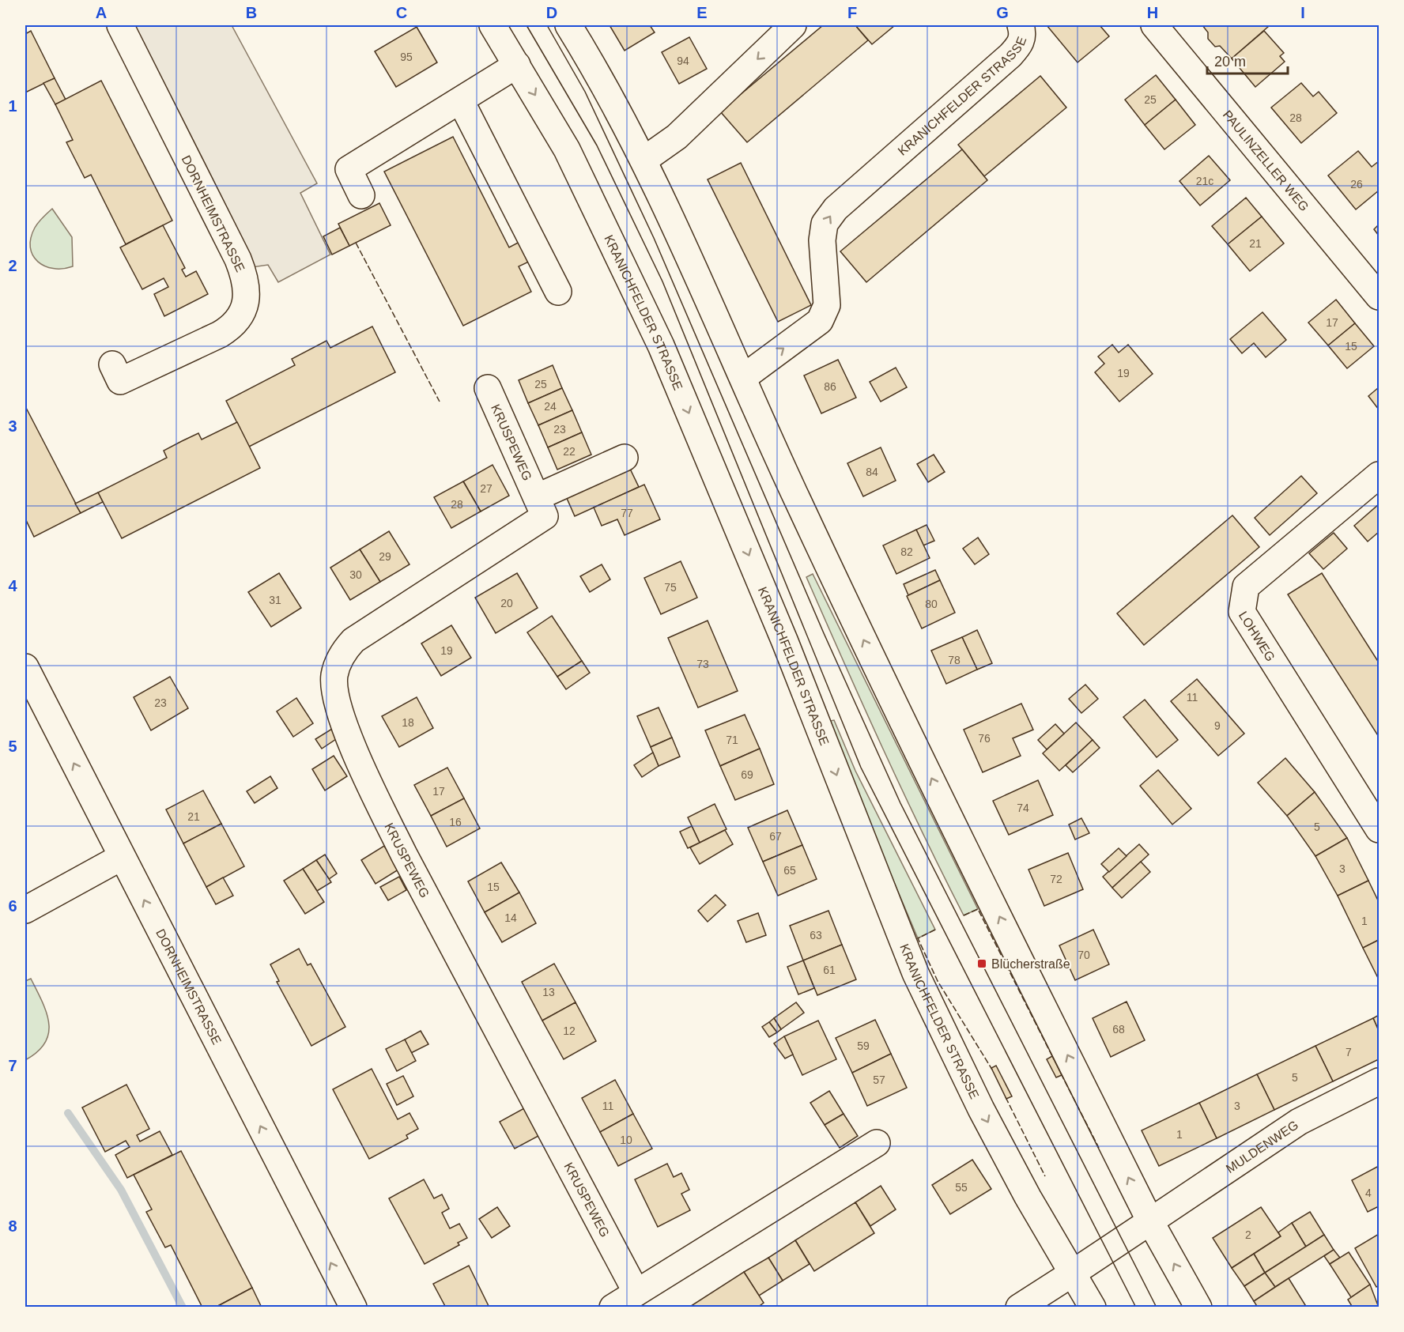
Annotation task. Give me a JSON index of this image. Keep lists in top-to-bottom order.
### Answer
{
  "streets": {
    "street": [
      "KRANICHFELDER STRASSE",
      "PAULINZELLER WEG",
      "DORNHEIMSTRASSE",
      "KRUSPEWEG",
      "LOHWEG",
      "MULDENWEG"
    ]
  },
  "crossings": [
    ["KRANICHFELDER STRASSE", "MULDENWEG"]
  ],
  "one_way": ["DORNHEIMSTRASSE"],
  "places": {
    "transit": ["Blücherstraße"]
  },
  "house_numbers": [
    "95",
    "94",
    "25",
    "28",
    "21c",
    "26",
    "21",
    "17",
    "15",
    "19",
    "25",
    "86",
    "24",
    "23",
    "22",
    "84",
    "27",
    "28",
    "77",
    "82",
    "29",
    "30",
    "75",
    "31",
    "20",
    "80",
    "19",
    "78",
    "73",
    "11",
    "23",
    "18",
    "9",
    "76",
    "71",
    "69",
    "17",
    "74",
    "21",
    "16",
    "5",
    "67",
    "3",
    "65",
    "72",
    "15",
    "14",
    "1",
    "63",
    "70",
    "61",
    "13",
    "68",
    "12",
    "59",
    "7",
    "5",
    "57",
    "11",
    "3",
    "1",
    "10",
    "55",
    "4",
    "2"
  ],
  "scale_bar": "20 m",
  "grid": {
    "columns": [
      "A",
      "B",
      "C",
      "D",
      "E",
      "F",
      "G",
      "H",
      "I"
    ],
    "rows": [
      "1",
      "2",
      "3",
      "4",
      "5",
      "6",
      "7",
      "8"
    ]
  }
}
